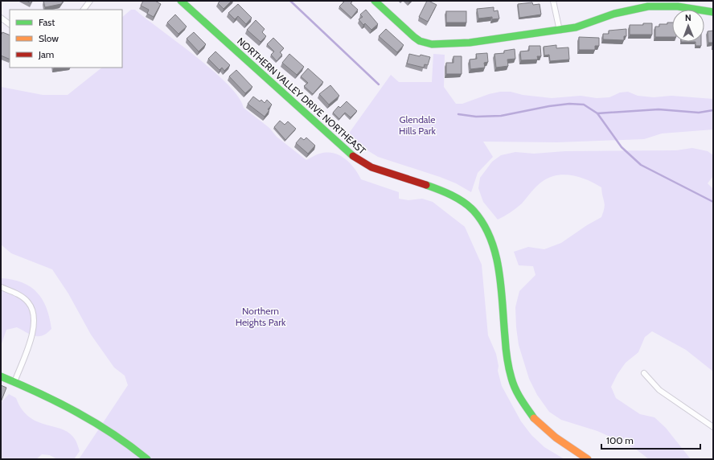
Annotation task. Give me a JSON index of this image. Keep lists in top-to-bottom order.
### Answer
{
  "streets": {
    "street": ["NORTHERN VALLEY DRIVE NORTHEAST"]
  },
  "parks": ["Glendale Hills Park", "Northern Heights Park"],
  "legend": ["Fast", "Slow", "Jam"],
  "scale_bar": "100 m",
  "north": "top"
}
